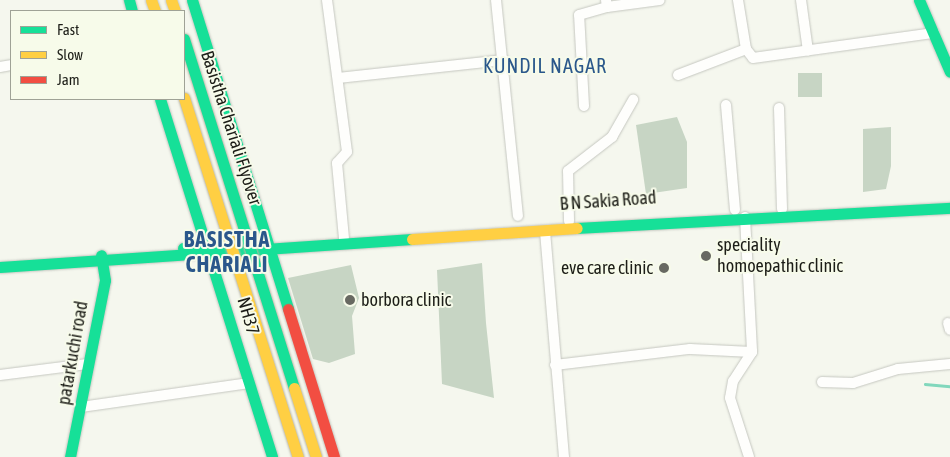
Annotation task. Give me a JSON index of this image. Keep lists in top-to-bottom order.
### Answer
{
  "streets": {
    "main road": [
      "Basistha Chariali Flyover",
      "B N Sakia Road",
      "NH37",
      "patarkuchi road"
    ]
  },
  "districts": ["KUNDIL NAGAR", "BASISTHA CHARIALI"],
  "places": ["speciality homoepathic clinic", "eve care clinic", "borbora clinic"],
  "legend": ["Fast", "Slow", "Jam"]
}
